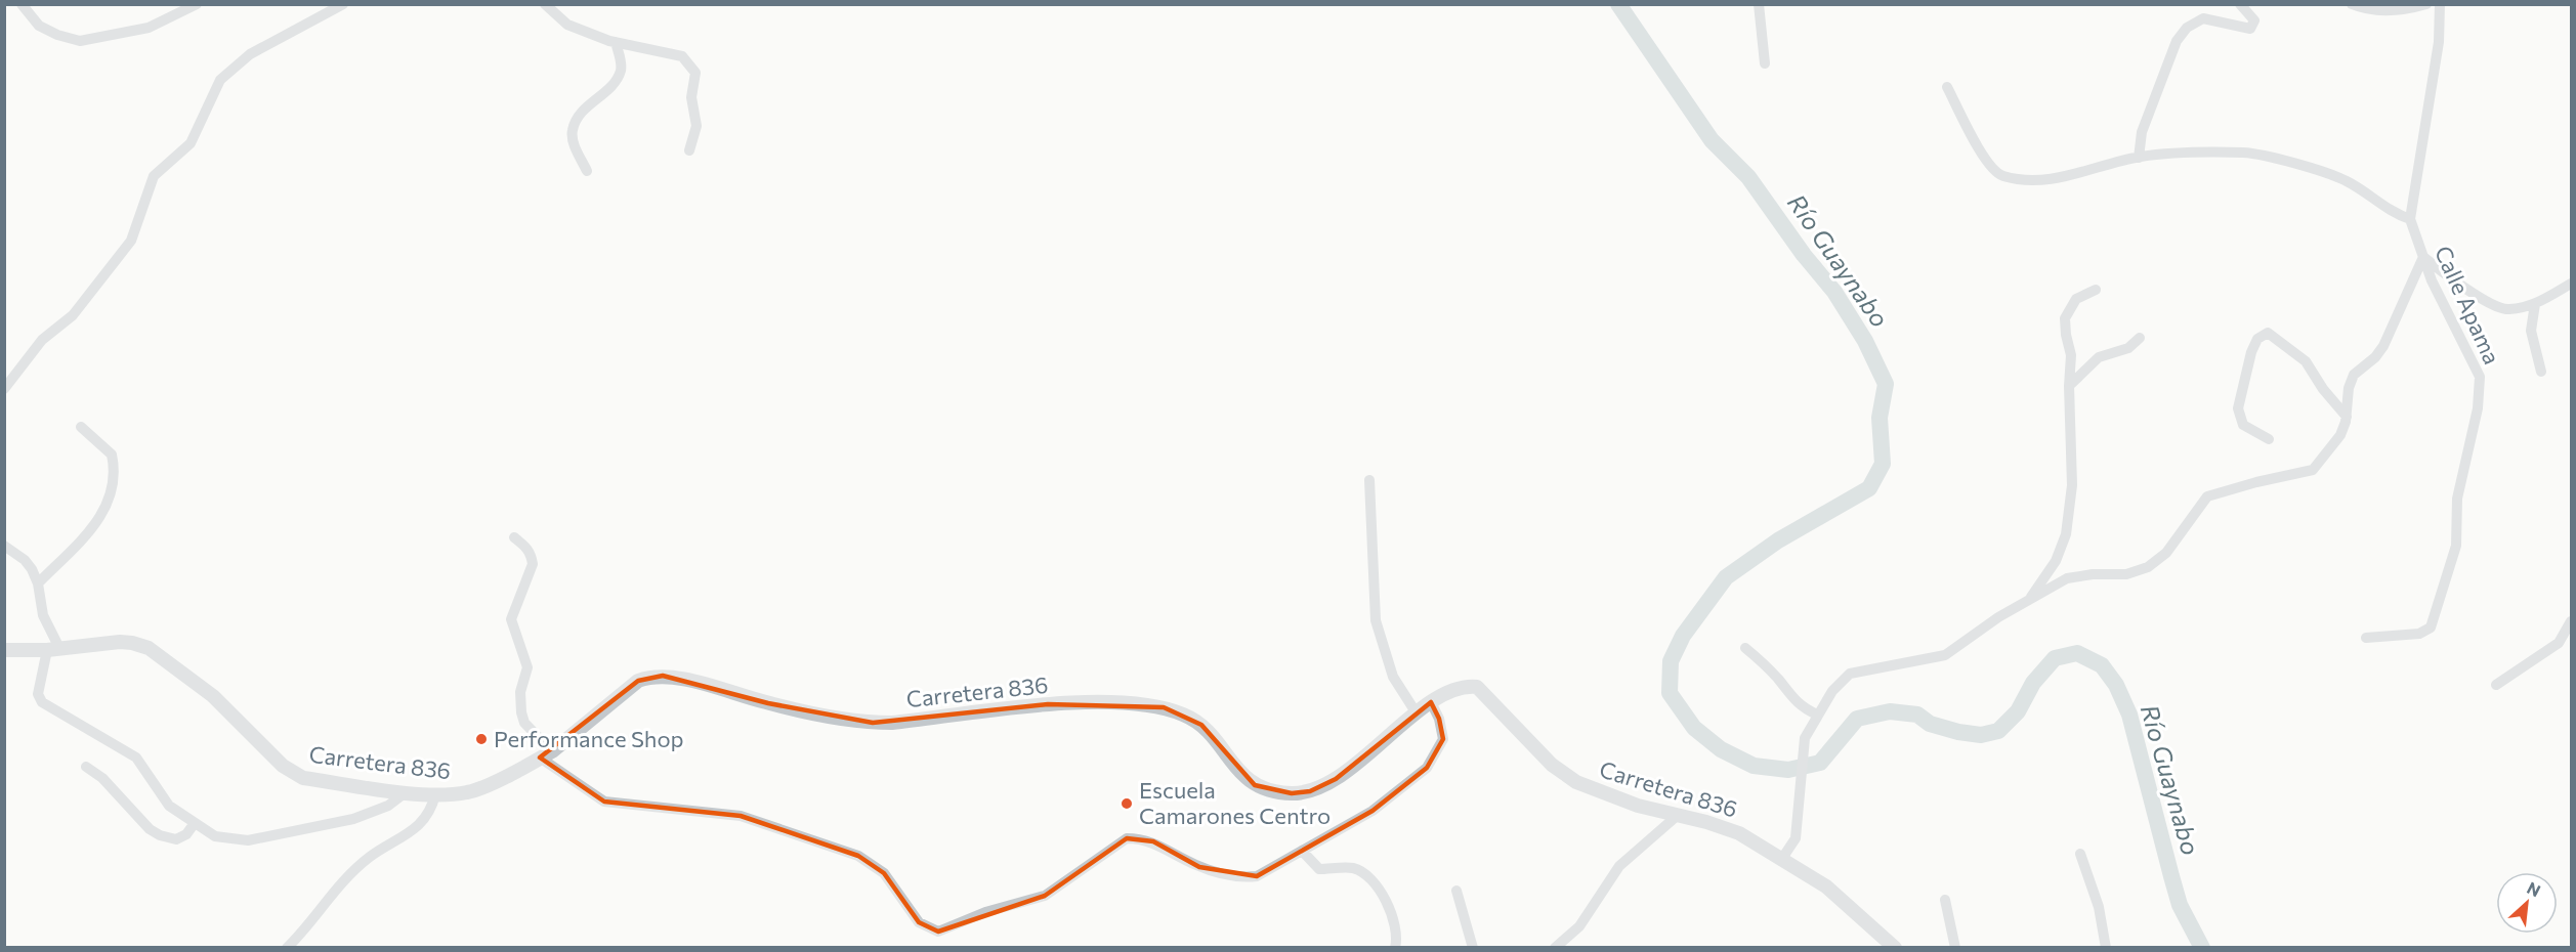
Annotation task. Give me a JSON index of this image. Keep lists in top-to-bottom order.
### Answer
{
  "streets": {
    "street": ["Calle Apama", "Carretera 836"]
  },
  "water": ["Río Guaynabo"],
  "places": ["Performance Shop", "Escuela Camarones Centro"],
  "north": "top right"
}
